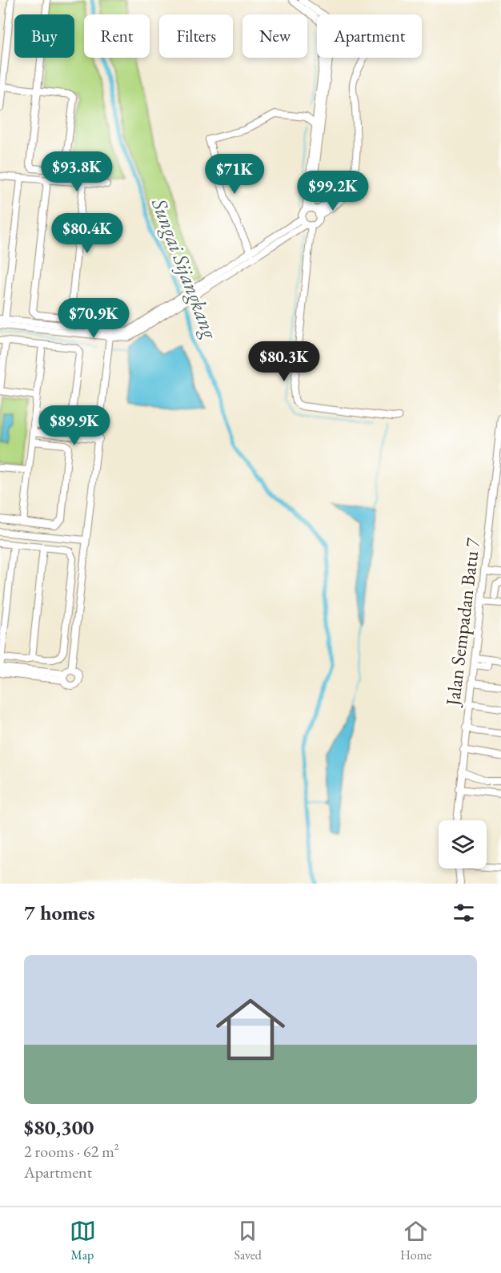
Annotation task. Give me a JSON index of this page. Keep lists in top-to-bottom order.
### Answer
{
  "streets": {
    "street": ["Jalan Sempadan Batu 7"]
  },
  "water": ["Sungai Sijangkang"],
  "page": {
    "chip": [
      "Buy",
      "Rent",
      "Filters",
      "New",
      "Apartment"
    ],
    "price": [
      "$93.8K",
      "$71K",
      "$99.2K",
      "$80.4K",
      "$70.9K",
      "$80.3K",
      "$89.9K"
    ],
    "heading": "7 homes",
    "list": [
      {
        "name": "$80,300",
        "note": "2 rooms · 62 m² · Apartment"
      }
    ],
    "tabs": ["Map", "Saved", "Home"]
  }
}
